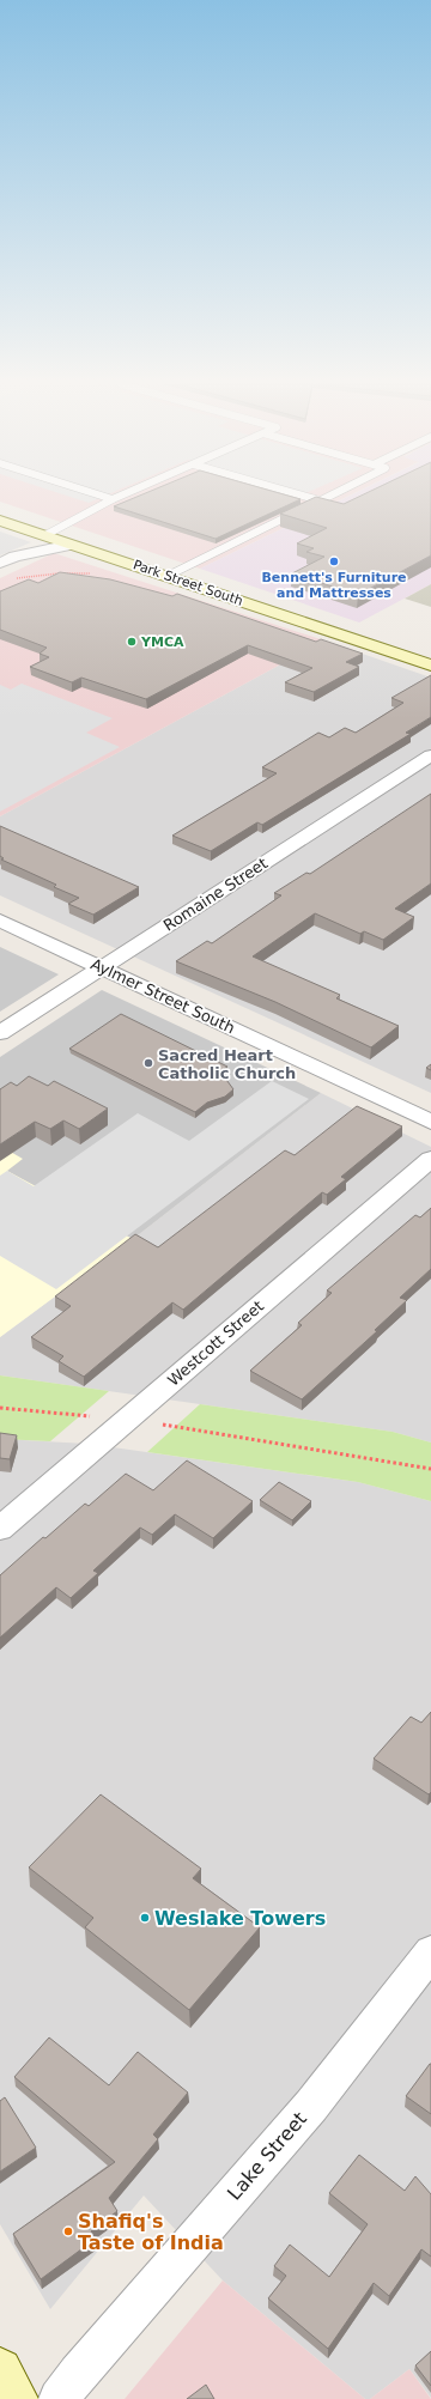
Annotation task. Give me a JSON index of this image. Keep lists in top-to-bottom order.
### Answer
{
  "streets": {
    "main road": ["Park Street South"],
    "street": [
      "Romaine Street",
      "Aylmer Street South",
      "Westcott Street",
      "Lake Street"
    ]
  },
  "crossings": [
    ["Romaine Street", "Aylmer Street South"]
  ],
  "places": [
    "Bennett's Furniture and Mattresses",
    "YMCA",
    "Sacred Heart Catholic Church",
    "Weslake Towers",
    "Shafiq's Taste of India"
  ]
}
